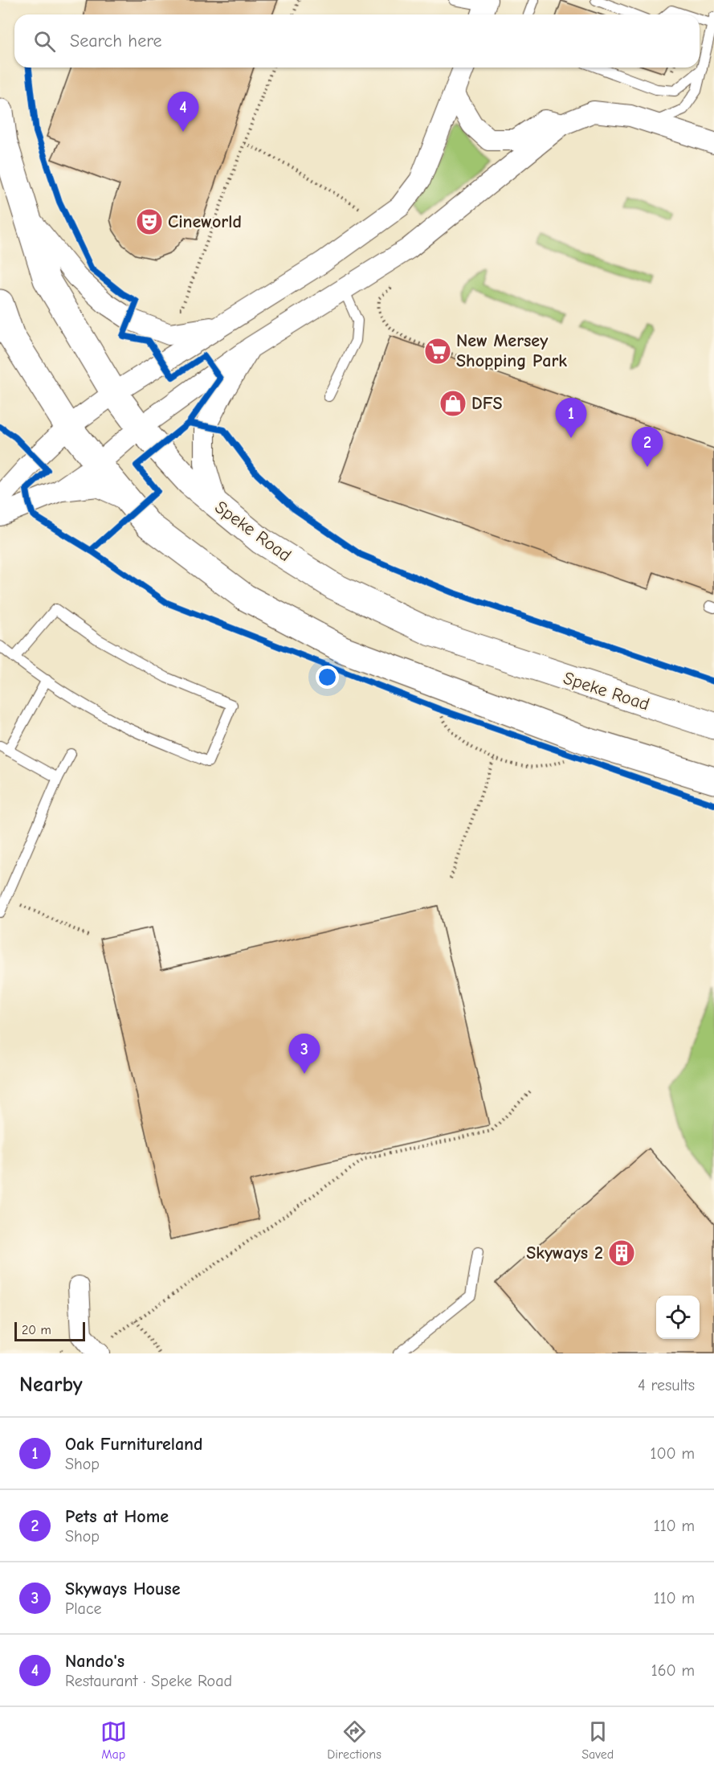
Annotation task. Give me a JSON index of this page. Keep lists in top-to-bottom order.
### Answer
{
  "streets": {
    "highway": ["Speke Road"]
  },
  "places": {
    "theatre": ["Cineworld"],
    "supermarket": ["New Mersey Shopping Park"],
    "shop": ["DFS"],
    "building": ["Skyways 2"]
  },
  "scale_bar": "20 m",
  "page": {
    "search": "Search here",
    "pins": [
      "4",
      "1",
      "2",
      "3"
    ],
    "scale": "20 m",
    "heading": ["Nearby", "4 results"],
    "list": [
      {
        "mark": "1",
        "name": "Oak Furnitureland",
        "note": "Shop",
        "value": "100 m"
      },
      {
        "mark": "2",
        "name": "Pets at Home",
        "note": "Shop",
        "value": "110 m"
      },
      {
        "mark": "3",
        "name": "Skyways House",
        "note": "Place",
        "value": "110 m"
      },
      {
        "mark": "4",
        "name": "Nando's",
        "note": "Restaurant · Speke Road",
        "value": "160 m"
      }
    ],
    "nav": ["Map", "Directions", "Saved"]
  }
}
